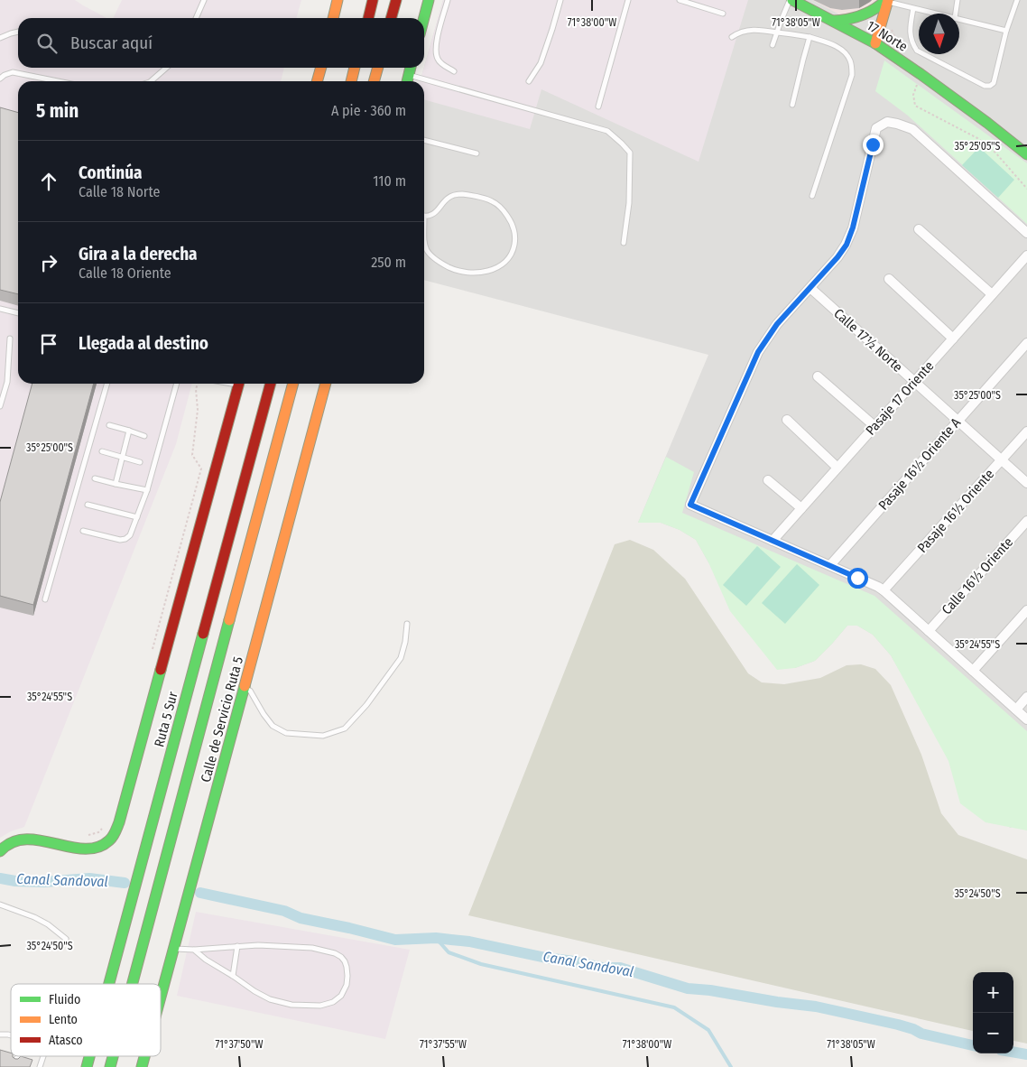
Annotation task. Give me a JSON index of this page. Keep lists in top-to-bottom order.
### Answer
{
  "streets": {
    "main road": ["17 Norte", "Ruta 5 Sur", "Calle de Servicio Ruta 5"],
    "street": [
      "Calle 17½ Norte",
      "Pasaje 17 Oriente",
      "Pasaje 16½ Oriente A",
      "Pasaje 16½ Oriente",
      "Calle 16½ Oriente"
    ]
  },
  "crossings": [
    ["Calle 17½ Norte", "Pasaje 17 Oriente"],
    ["Calle 17½ Norte", "Pasaje 16½ Oriente A"],
    ["Calle 17½ Norte", "Pasaje 16½ Oriente"]
  ],
  "water": ["Canal Sandoval"],
  "legend": ["Fluido", "Lento", "Atasco"],
  "north": "bottom",
  "page": {
    "search": "Buscar aquí",
    "heading": ["5 min", "A pie · 360 m"],
    "list": [
      ["Continúa", "Calle 18 Norte", "110 m"],
      ["Gira a la derecha", "Calle 18 Oriente", "250 m"],
      "Llegada al destino"
    ],
    "map_buttons": ["+", "−"]
  },
  "coordinates": [
    "71°38'00\"W",
    "71°38'05\"W",
    "35°25'05\"S",
    "35°25'00\"S",
    "35°24'55\"S",
    "35°24'50\"S",
    "71°37'50\"W",
    "71°37'55\"W"
  ]
}
